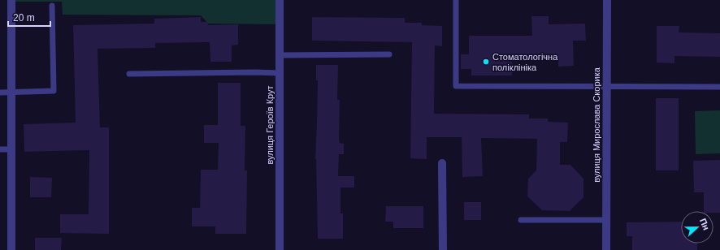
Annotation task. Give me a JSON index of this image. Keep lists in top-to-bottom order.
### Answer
{
  "streets": {
    "street": ["вулиця Героїв Крут", "вулиця Мирослава Скорика"]
  },
  "places": ["Стоматологічна поліклініка"],
  "scale_bar": "20 m",
  "north": "right"
}
